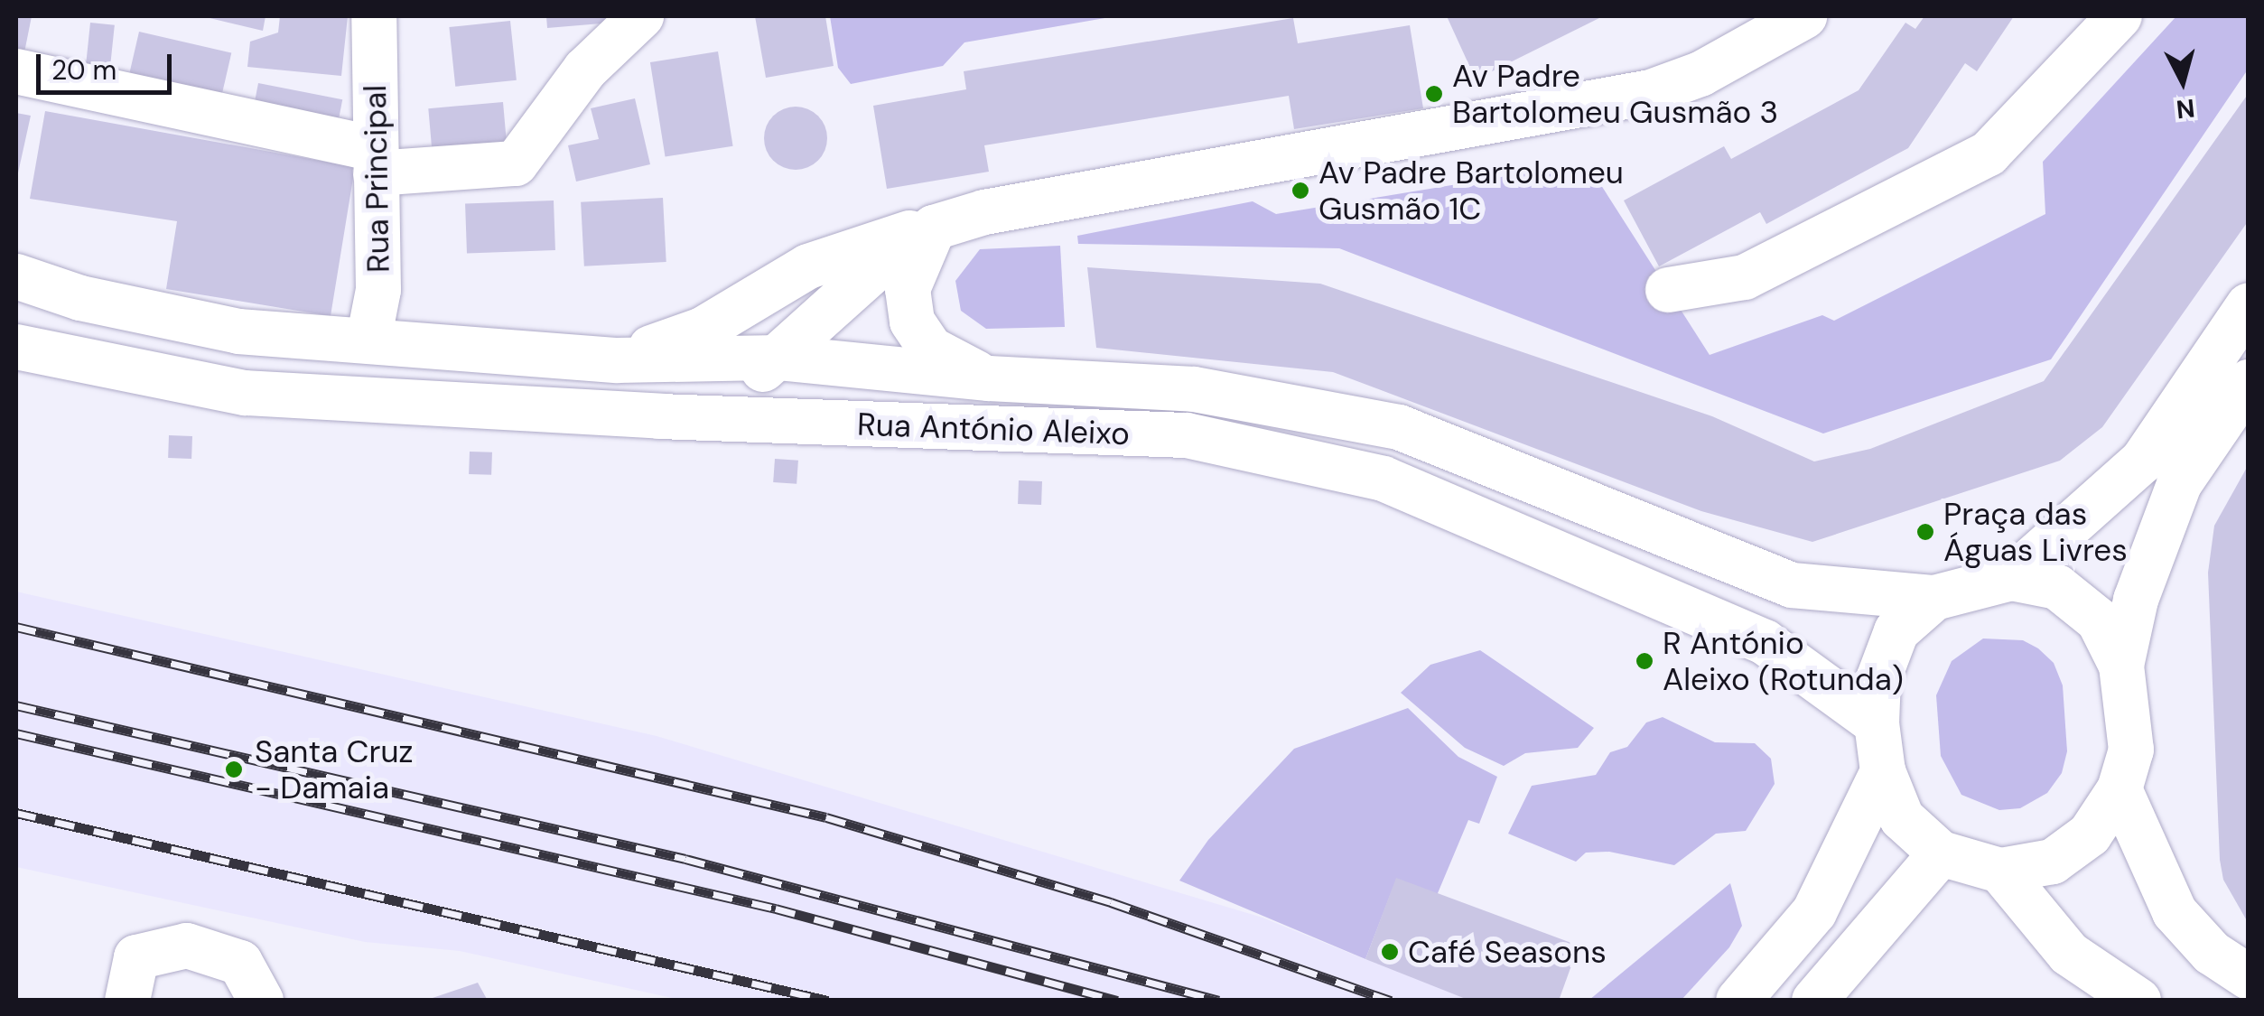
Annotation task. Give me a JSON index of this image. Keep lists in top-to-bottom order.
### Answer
{
  "streets": {
    "street": ["Rua Principal", "Rua António Aleixo"]
  },
  "crossings": [
    ["Rua Principal", "Rua António Aleixo"]
  ],
  "places": [
    "Av Padre Bartolomeu Gusmão 3",
    "Av Padre Bartolomeu Gusmão 1C",
    "Praça das Águas Livres",
    "R António Aleixo (Rotunda)",
    "Santa Cruz - Damaia",
    "Café Seasons"
  ],
  "scale_bar": "20 m",
  "north": "bottom"
}
